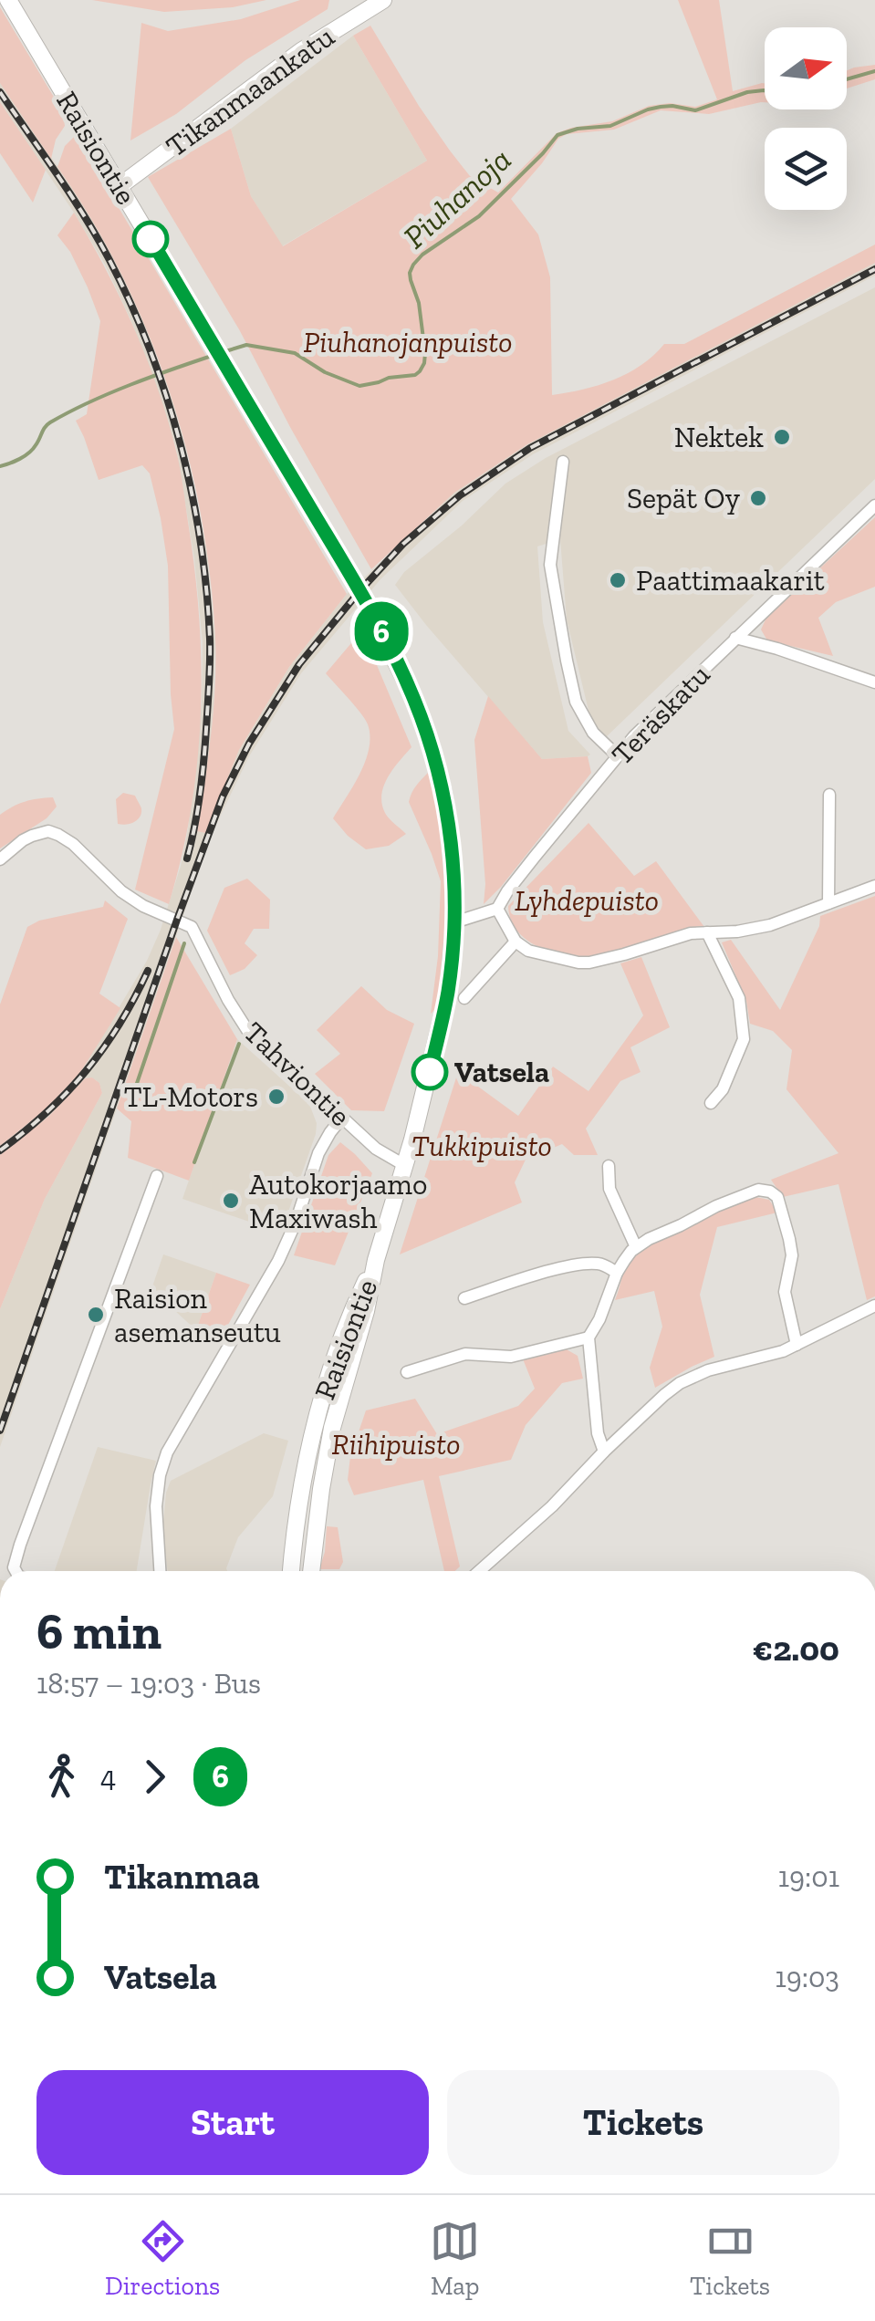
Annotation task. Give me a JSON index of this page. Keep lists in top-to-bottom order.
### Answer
{
  "streets": {
    "main road": ["Tikanmaankatu", "Raisiontie"],
    "street": ["Teräskatu", "Tahviontie"]
  },
  "crossings": [
    ["Tikanmaankatu", "Raisiontie"],
    ["Raisiontie", "Tahviontie"]
  ],
  "water": ["Piuhanoja"],
  "parks": [
    "Piuhanojanpuisto",
    "Lyhdepuisto",
    "Tukkipuisto",
    "Riihipuisto"
  ],
  "places": [
    "Nektek",
    "Sepät Oy",
    "Paattimaakarit",
    "Vatsela",
    "TL-Motors",
    "Autokorjaamo Maxiwash",
    "Raision asemanseutu"
  ],
  "lines": ["bus line 6"],
  "north": "right",
  "page": {
    "on_map": "6",
    "heading": ["6 min", "18:57 – 19:03 · Bus", "€2.00"],
    "legs": ["4", "6"],
    "list": [
      {
        "name": "Tikanmaa",
        "value": "19:01"
      },
      {
        "name": "Vatsela",
        "value": "19:03"
      }
    ],
    "buttons": ["Start", "Tickets"],
    "tabs": ["Directions", "Map", "Tickets"]
  }
}
